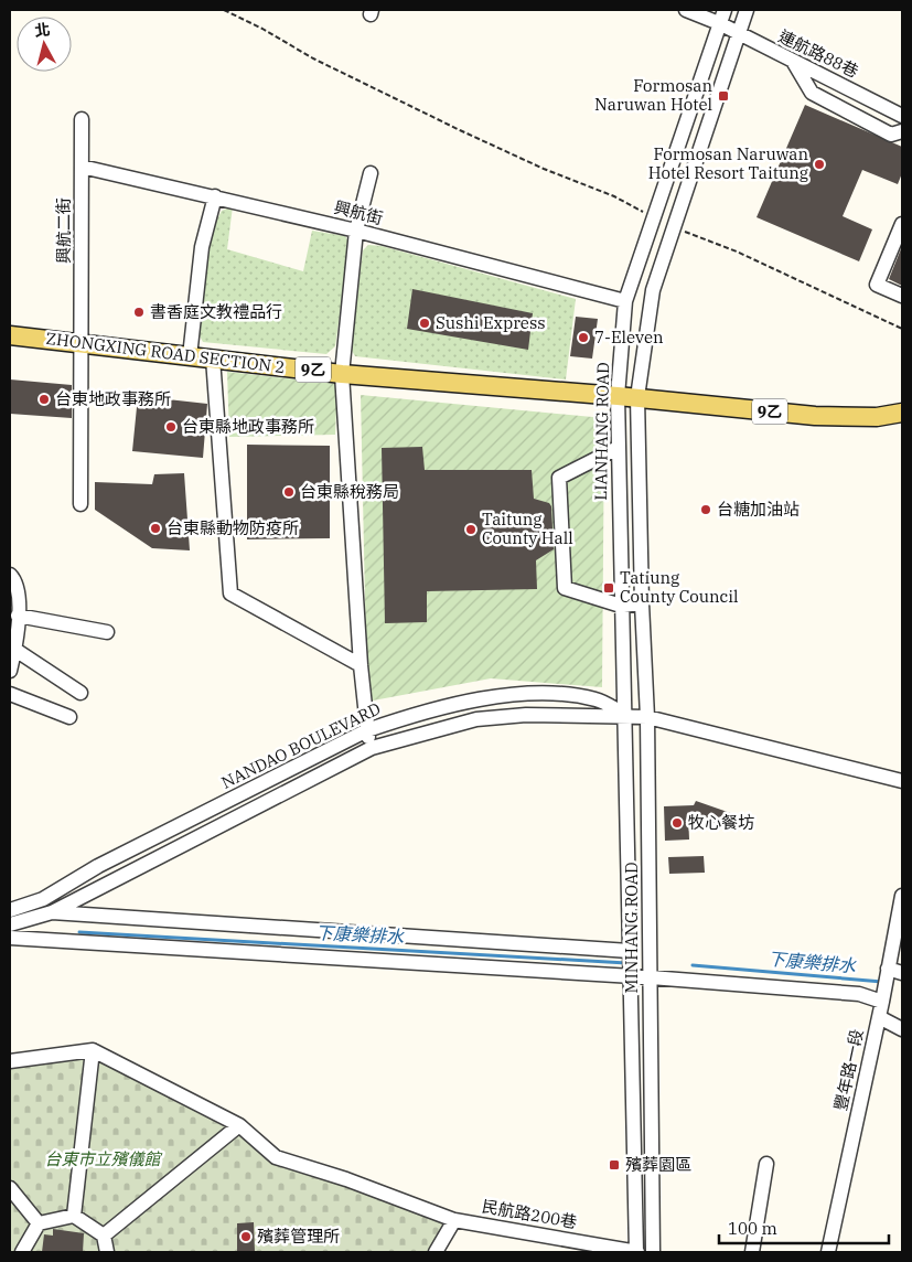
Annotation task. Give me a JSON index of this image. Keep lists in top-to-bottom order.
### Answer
{
  "streets": {
    "main road": ["ZHONGXING ROAD SECTION 2", "9乙"],
    "street": [
      "連航路88巷",
      "興航街",
      "興航二街",
      "LIANHANG ROAD",
      "NANDAO BOULEVARD",
      "MINHANG ROAD",
      "豐年路一段",
      "民航路200巷"
    ]
  },
  "crossings": [
    ["連航路88巷", "LIANHANG ROAD"],
    ["興航街", "興航二街"],
    ["興航街", "LIANHANG ROAD"],
    ["興航二街", "ZHONGXING ROAD SECTION 2"],
    ["ZHONGXING ROAD SECTION 2", "9乙"],
    ["ZHONGXING ROAD SECTION 2", "LIANHANG ROAD"],
    ["9乙", "LIANHANG ROAD"],
    ["LIANHANG ROAD", "MINHANG ROAD"],
    ["NANDAO BOULEVARD", "MINHANG ROAD"],
    ["MINHANG ROAD", "民航路200巷"]
  ],
  "water": ["下康樂排水"],
  "parks": ["台東市立殯儀館"],
  "places": {
    "transit": ["Formosan Naruwan Hotel", "Tatiung County Council", "殯葬園區"],
    "other": [
      "Formosan Naruwan Hotel Resort Taitung",
      "書香庭文教禮品行",
      "Sushi Express",
      "7-Eleven",
      "台東地政事務所",
      "台東縣地政事務所",
      "台東縣稅務局",
      "台糖加油站",
      "台東縣動物防疫所",
      "Taitung County Hall",
      "牧心餐坊",
      "殯葬管理所"
    ]
  },
  "scale_bar": "100 m",
  "north": "top"
}
